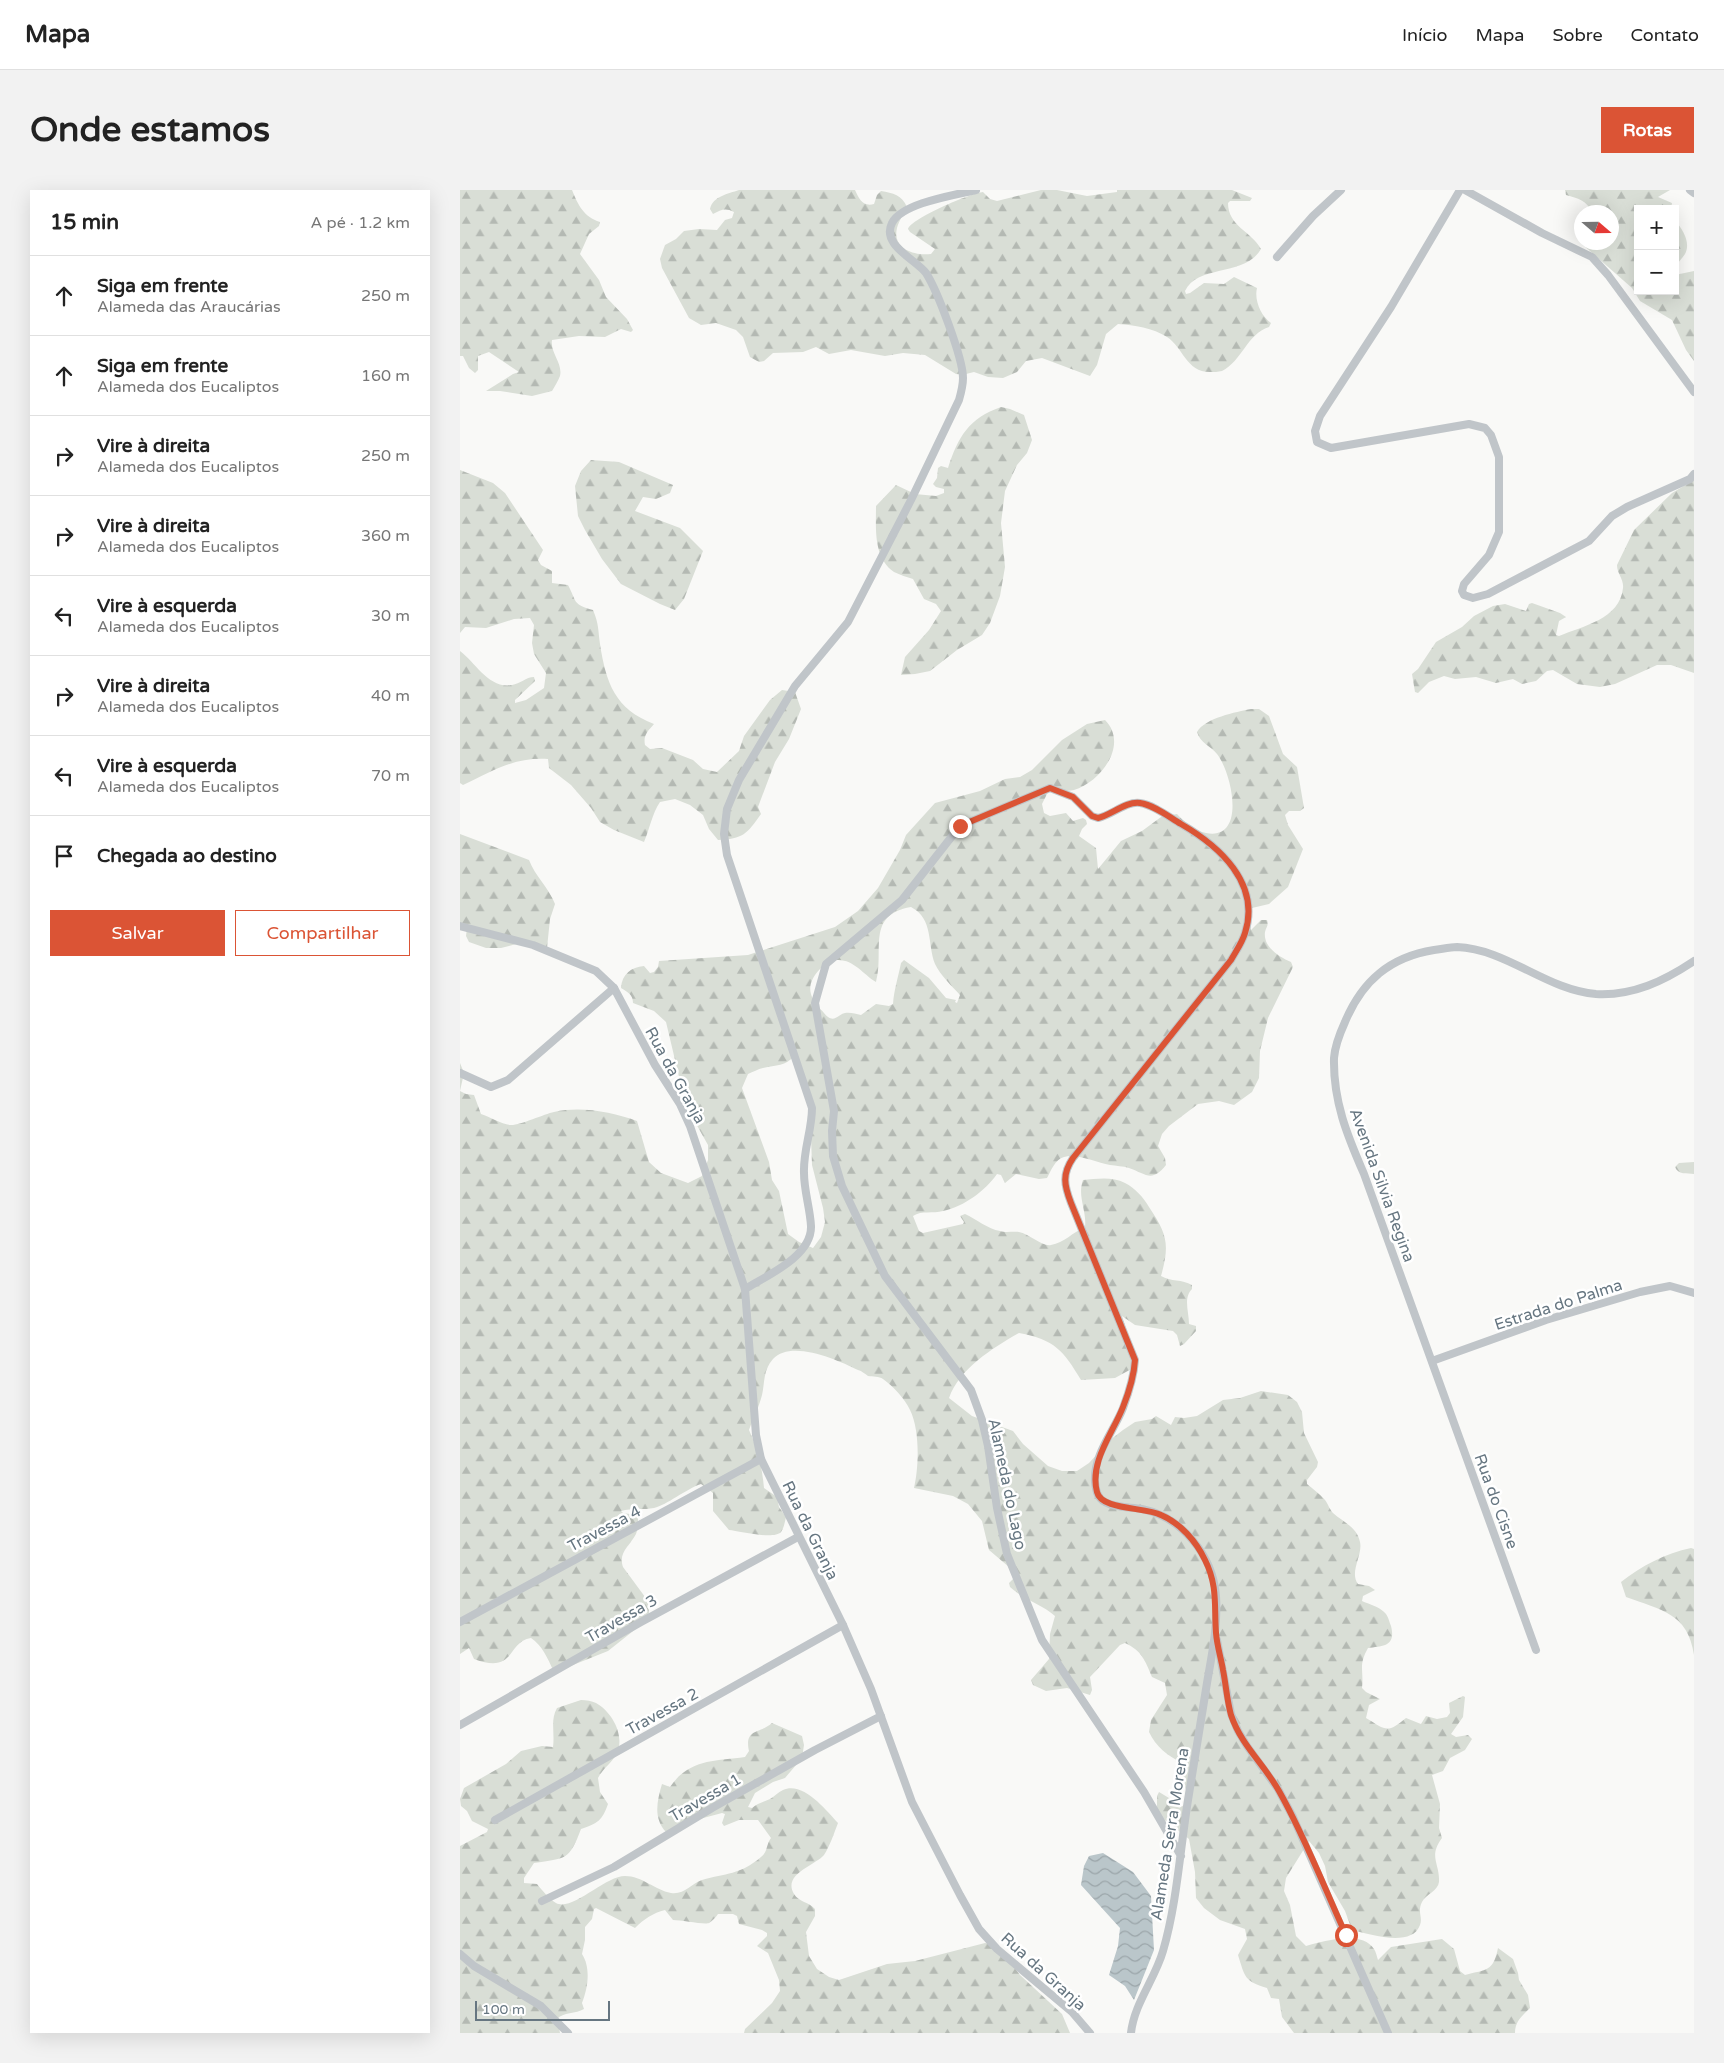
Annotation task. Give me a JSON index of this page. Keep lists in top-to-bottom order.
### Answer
{
  "streets": {
    "street": [
      "Rua da Granja",
      "Avenida Silvia Regina",
      "Estrada do Palma",
      "Alameda do Lago",
      "Rua do Cisne",
      "Travessa 4",
      "Travessa 3",
      "Travessa 2",
      "Travessa 1",
      "Alameda Serra Morena"
    ]
  },
  "crossings": [
    ["Rua da Granja", "Travessa 4"],
    ["Rua da Granja", "Travessa 3"],
    ["Rua da Granja", "Travessa 2"],
    ["Rua da Granja", "Travessa 1"],
    ["Avenida Silvia Regina", "Estrada do Palma"],
    ["Avenida Silvia Regina", "Rua do Cisne"],
    ["Estrada do Palma", "Rua do Cisne"],
    ["Alameda do Lago", "Alameda Serra Morena"]
  ],
  "scale_bar": "100 m",
  "north": "right",
  "page": {
    "header": "Mapa",
    "nav": [
      "Início",
      "Mapa",
      "Sobre",
      "Contato"
    ],
    "buttons": [
      "Rotas",
      ["Salvar", "Compartilhar"]
    ],
    "title": "Onde estamos",
    "heading": ["15 min", "A pé · 1.2 km"],
    "map_buttons": ["+", "−"],
    "list": [
      ["Siga em frente", "Alameda das Araucárias", "250 m"],
      ["Siga em frente", "Alameda dos Eucaliptos", "160 m"],
      ["Vire à direita", "Alameda dos Eucaliptos", "250 m"],
      ["Vire à direita", "Alameda dos Eucaliptos", "360 m"],
      ["Vire à esquerda", "Alameda dos Eucaliptos", "30 m"],
      ["Vire à direita", "Alameda dos Eucaliptos", "40 m"],
      ["Vire à esquerda", "Alameda dos Eucaliptos", "70 m"],
      "Chegada ao destino"
    ],
    "scale": "100 m"
  }
}
